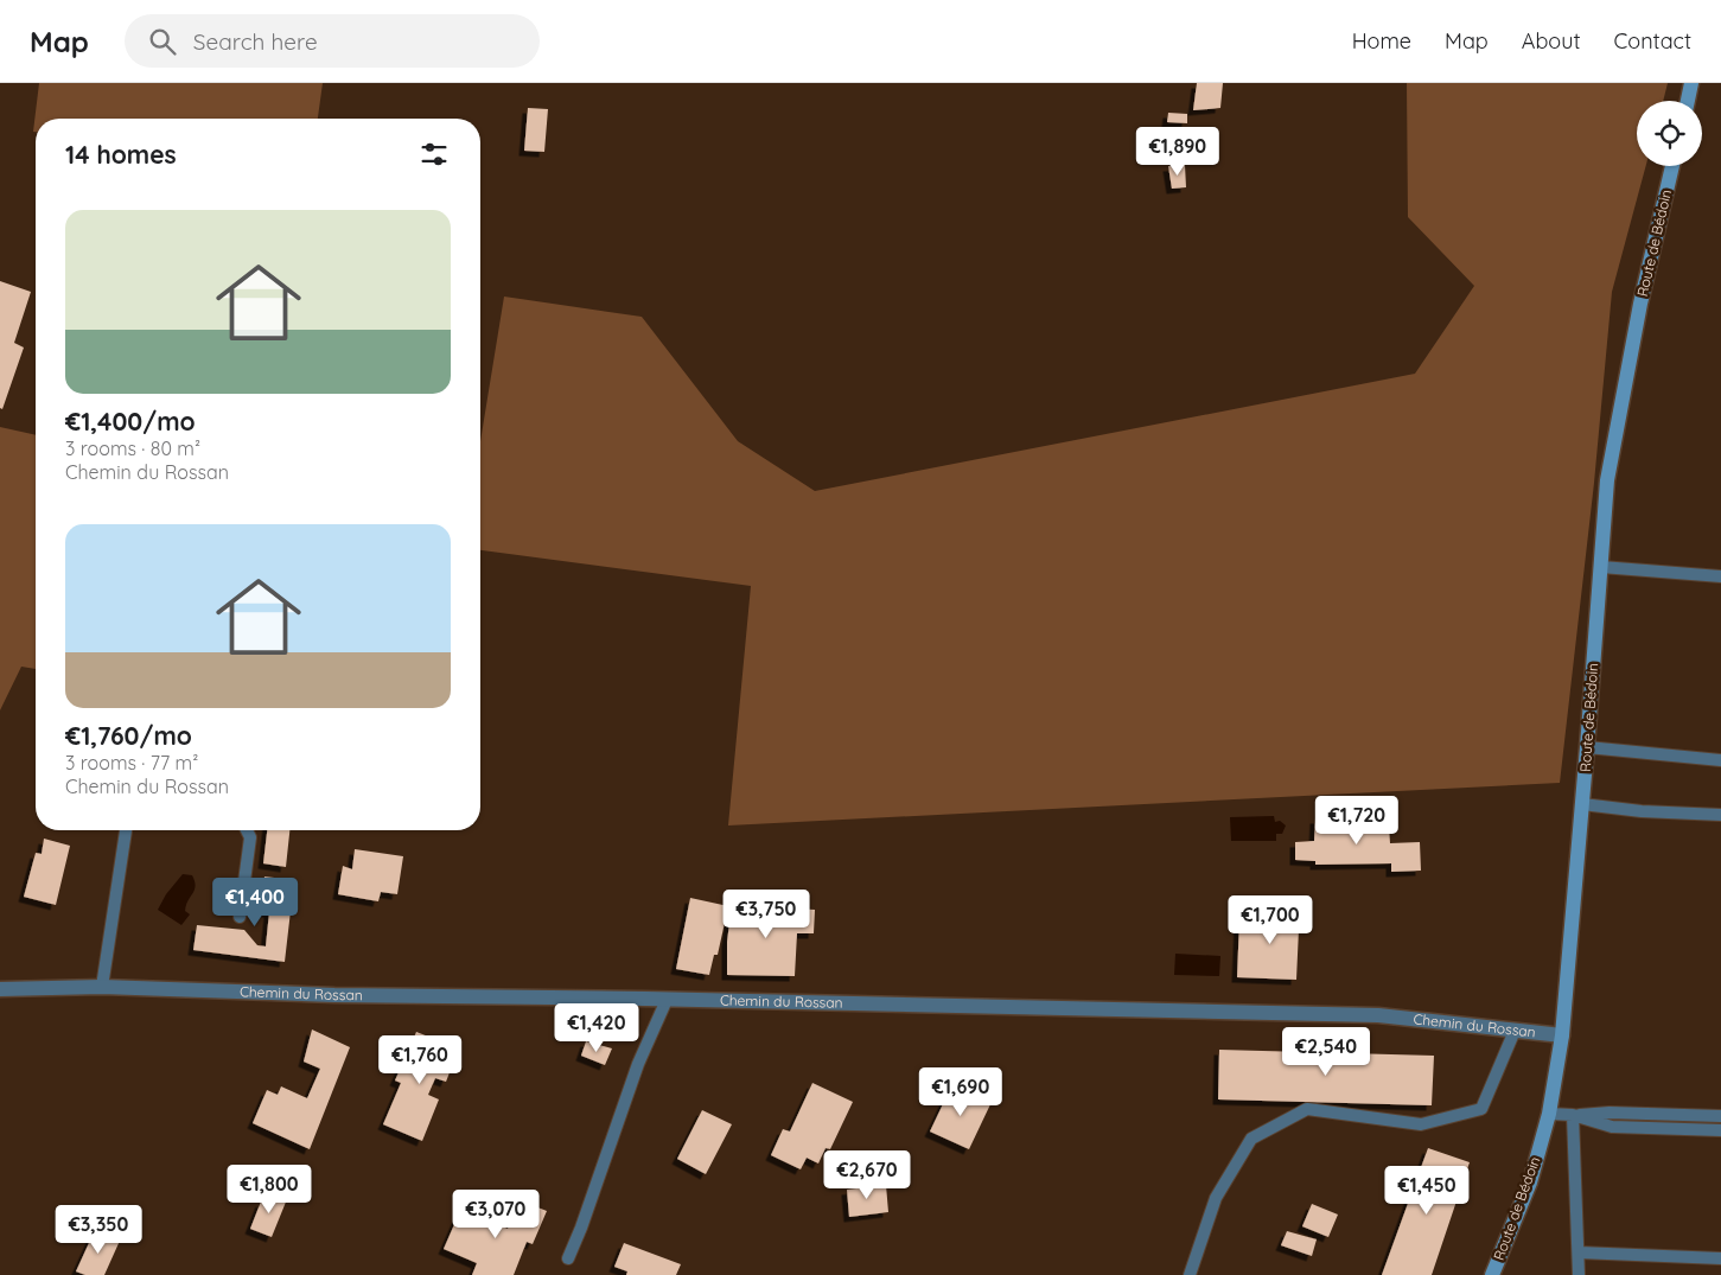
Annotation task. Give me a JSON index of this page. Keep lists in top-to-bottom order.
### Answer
{
  "streets": {
    "main road": ["Route de Bédoin"],
    "street": ["Chemin du Rossan"]
  },
  "crossings": [
    ["Route de Bédoin", "Chemin du Rossan"]
  ],
  "page": {
    "header": "Map",
    "search": "Search here",
    "nav": [
      "Home",
      "Map",
      "About",
      "Contact"
    ],
    "heading": "14 homes",
    "price": [
      "€1,890",
      "€1,720",
      "€1,400",
      "€3,750",
      "€1,700",
      "€1,420",
      "€2,540",
      "€1,760",
      "€1,690",
      "€2,670",
      "€1,800",
      "€1,450",
      "€3,070",
      "€3,350"
    ],
    "list": [
      {
        "name": "€1,400/mo",
        "note": "3 rooms · 80 m² · Chemin du Rossan"
      },
      {
        "name": "€1,760/mo",
        "note": "3 rooms · 77 m² · Chemin du Rossan"
      }
    ]
  }
}
